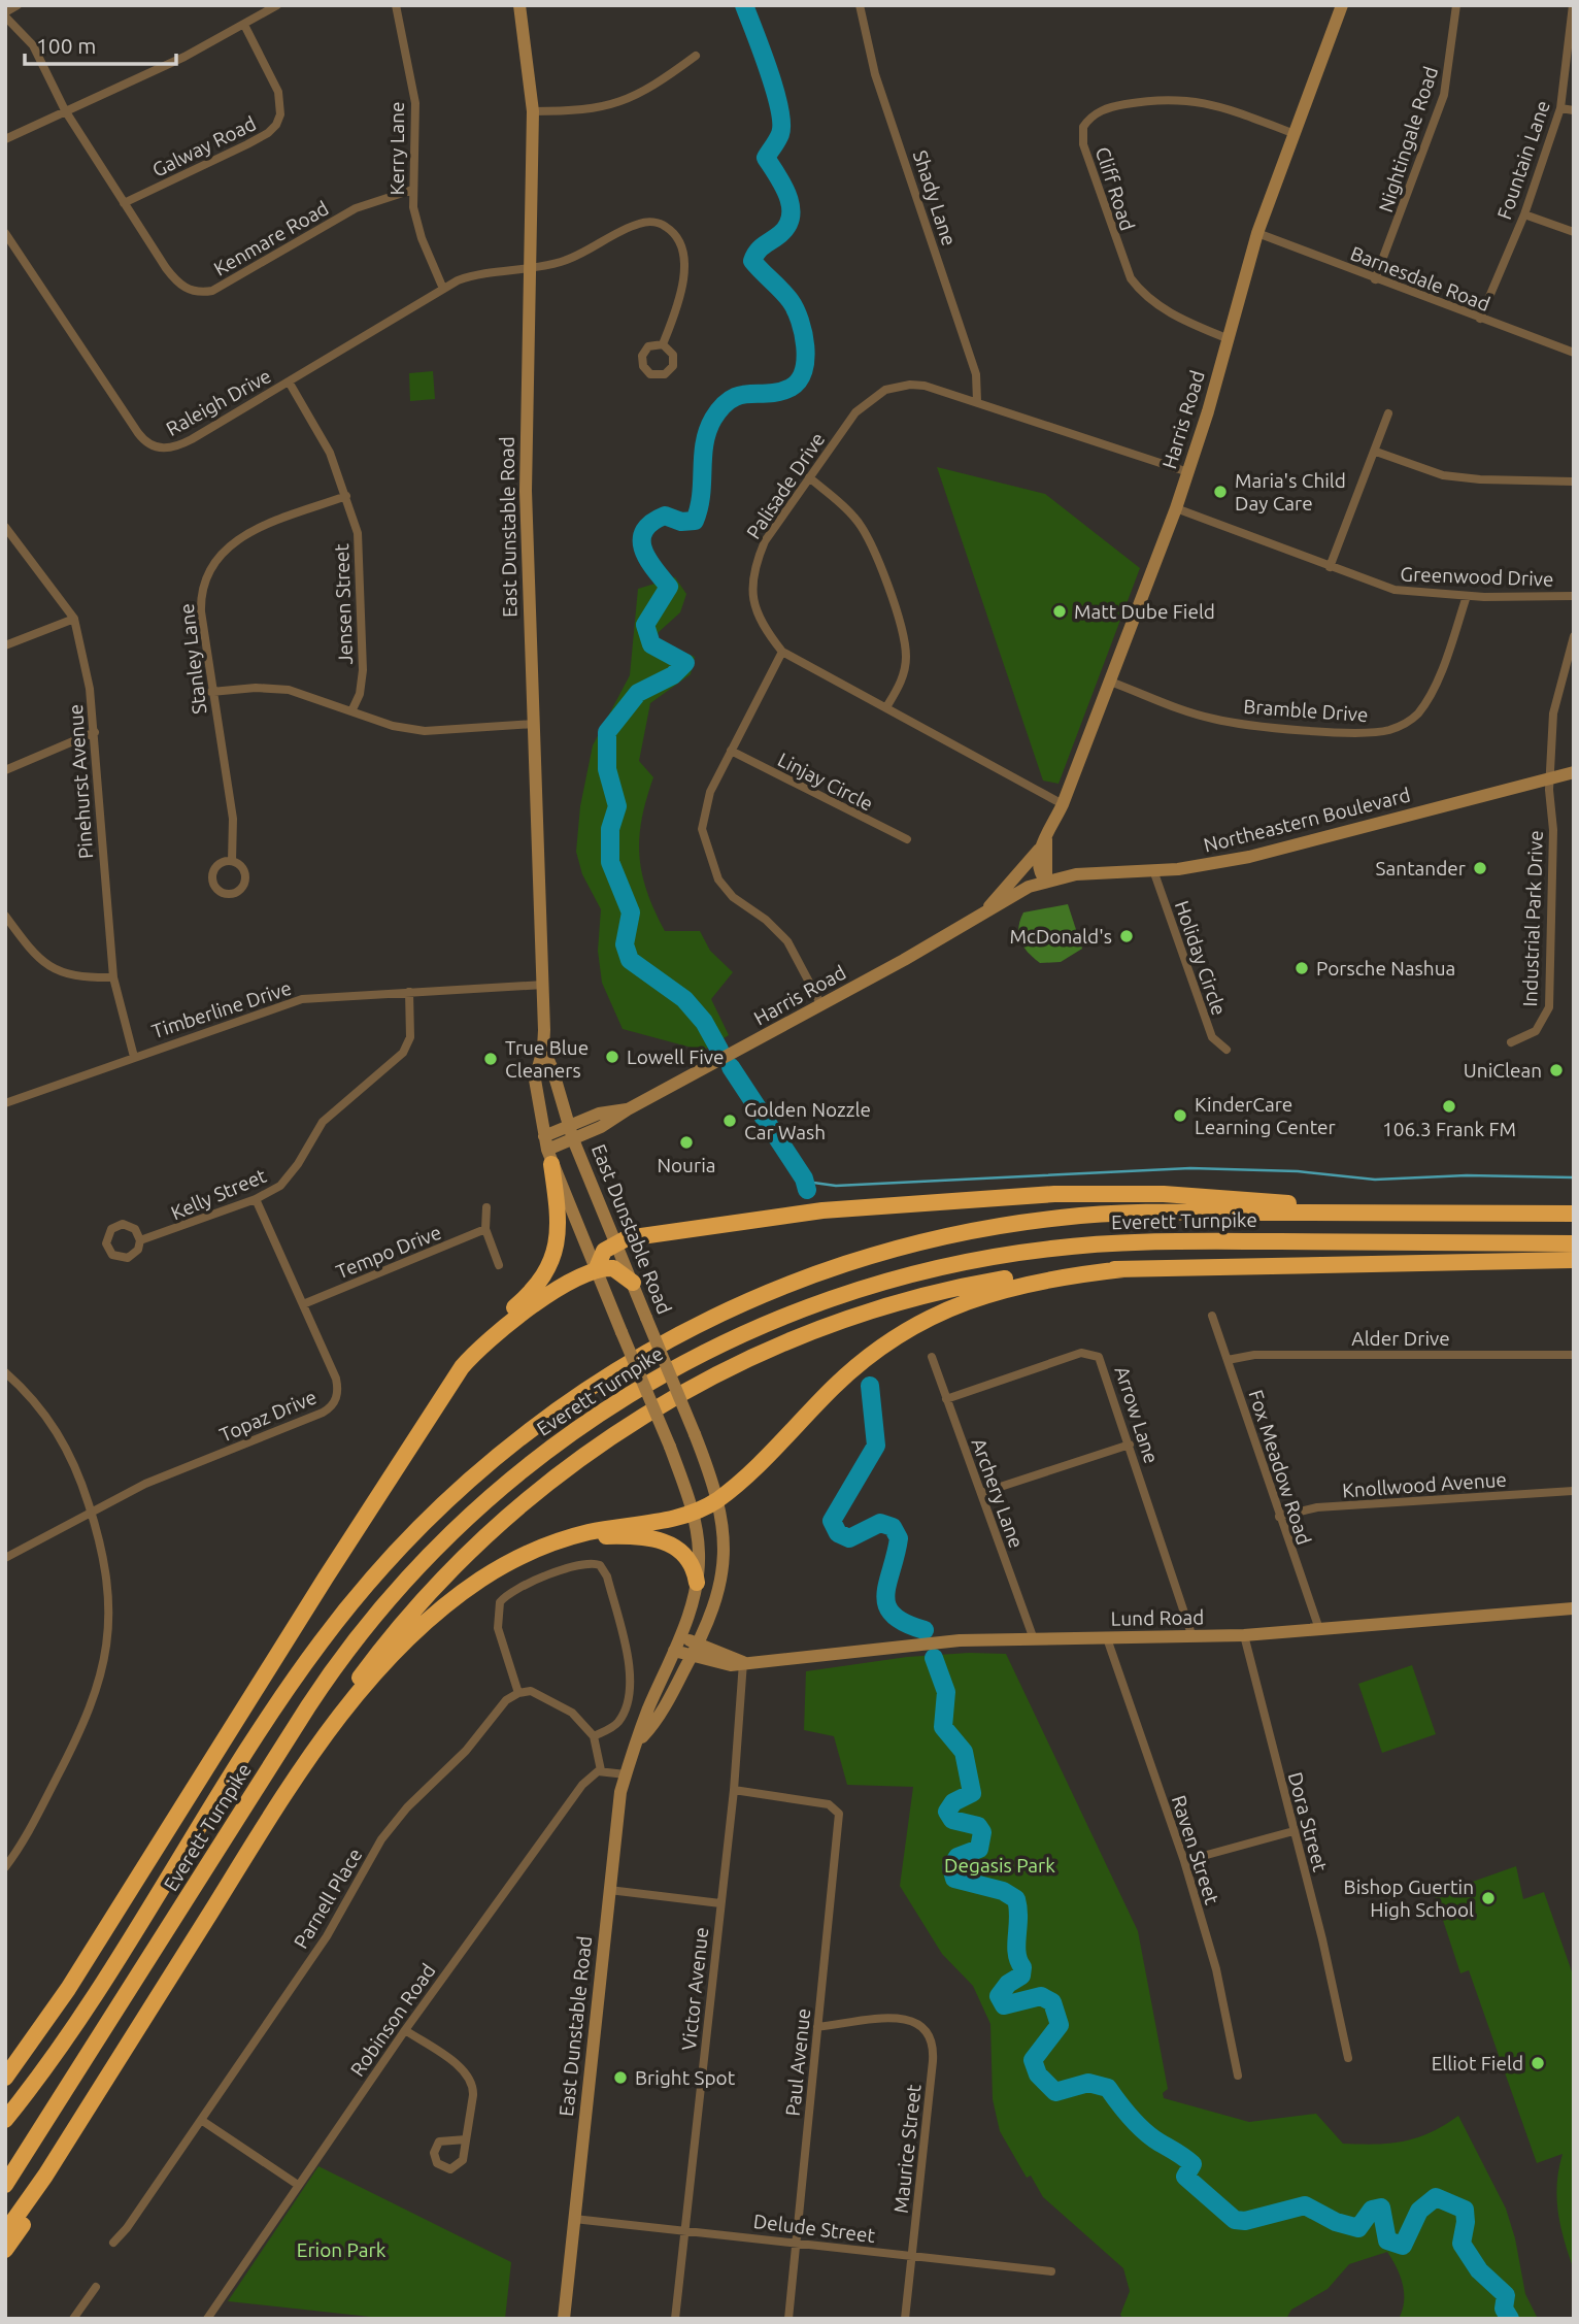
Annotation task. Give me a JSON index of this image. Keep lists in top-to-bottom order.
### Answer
{
  "streets": {
    "highway": ["Everett Turnpike"],
    "street": [
      "Nightingale Road",
      "Galway Road",
      "Kerry Lane",
      "Fountain Lane",
      "Cliff Road",
      "Shady Lane",
      "Kenmare Road",
      "Barnesdale Road",
      "Raleigh Drive",
      "Harris Road",
      "Palisade Drive",
      "East Dunstable Road",
      "Greenwood Drive",
      "Jensen Street",
      "Stanley Lane",
      "Bramble Drive",
      "Pinehurst Avenue",
      "Linjay Circle",
      "Northeastern Boulevard",
      "Industrial Park Drive",
      "Holiday Circle",
      "Timberline Drive",
      "Kelly Street",
      "Tempo Drive",
      "Alder Drive",
      "Arrow Lane",
      "Topaz Drive",
      "Fox Meadow Road",
      "Knollwood Avenue",
      "Archery Lane",
      "Lund Road",
      "Dora Street",
      "Raven Street",
      "Parnell Place",
      "Victor Avenue",
      "Robinson Road",
      "Paul Avenue",
      "Maurice Street",
      "Delude Street"
    ]
  },
  "crossings": [
    ["Nightingale Road", "Barnesdale Road"],
    ["Galway Road", "Kenmare Road"],
    ["Kerry Lane", "Kenmare Road"],
    ["Kerry Lane", "Raleigh Drive"],
    ["Fountain Lane", "Barnesdale Road"],
    ["Cliff Road", "Harris Road"],
    ["Shady Lane", "Palisade Drive"],
    ["Barnesdale Road", "Harris Road"],
    ["Raleigh Drive", "East Dunstable Road"],
    ["Raleigh Drive", "Jensen Street"],
    ["Harris Road", "Palisade Drive"],
    ["Harris Road", "East Dunstable Road"],
    ["Harris Road", "Greenwood Drive"],
    ["Harris Road", "Bramble Drive"],
    ["Harris Road", "Northeastern Boulevard"],
    ["East Dunstable Road", "Timberline Drive"],
    ["East Dunstable Road", "Lund Road"],
    ["East Dunstable Road", "Delude Street"],
    ["Greenwood Drive", "Bramble Drive"],
    ["Jensen Street", "Stanley Lane"],
    ["Pinehurst Avenue", "Timberline Drive"],
    ["Northeastern Boulevard", "Industrial Park Drive"],
    ["Northeastern Boulevard", "Holiday Circle"],
    ["Timberline Drive", "Kelly Street"],
    ["Kelly Street", "Topaz Drive"],
    ["Tempo Drive", "Topaz Drive"],
    ["Alder Drive", "Fox Meadow Road"],
    ["Arrow Lane", "Archery Lane"],
    ["Arrow Lane", "Lund Road"],
    ["Fox Meadow Road", "Knollwood Avenue"],
    ["Fox Meadow Road", "Lund Road"],
    ["Archery Lane", "Lund Road"],
    ["Lund Road", "Dora Street"],
    ["Lund Road", "Raven Street"],
    ["Lund Road", "Victor Avenue"],
    ["Victor Avenue", "Paul Avenue"],
    ["Victor Avenue", "Delude Street"],
    ["Paul Avenue", "Maurice Street"],
    ["Paul Avenue", "Delude Street"],
    ["Maurice Street", "Delude Street"]
  ],
  "parks": ["Degasis Park", "Erion Park"],
  "places": [
    "Maria's Child Day Care",
    "Matt Dube Field",
    "Santander",
    "McDonald's",
    "Porsche Nashua",
    "Lowell Five",
    "True Blue Cleaners",
    "UniClean",
    "106.3 Frank FM",
    "KinderCare Learning Center",
    "Golden Nozzle Car Wash",
    "Nouria",
    "Bishop Guertin High School",
    "Elliot Field",
    "Bright Spot"
  ],
  "scale_bar": "100 m"
}
